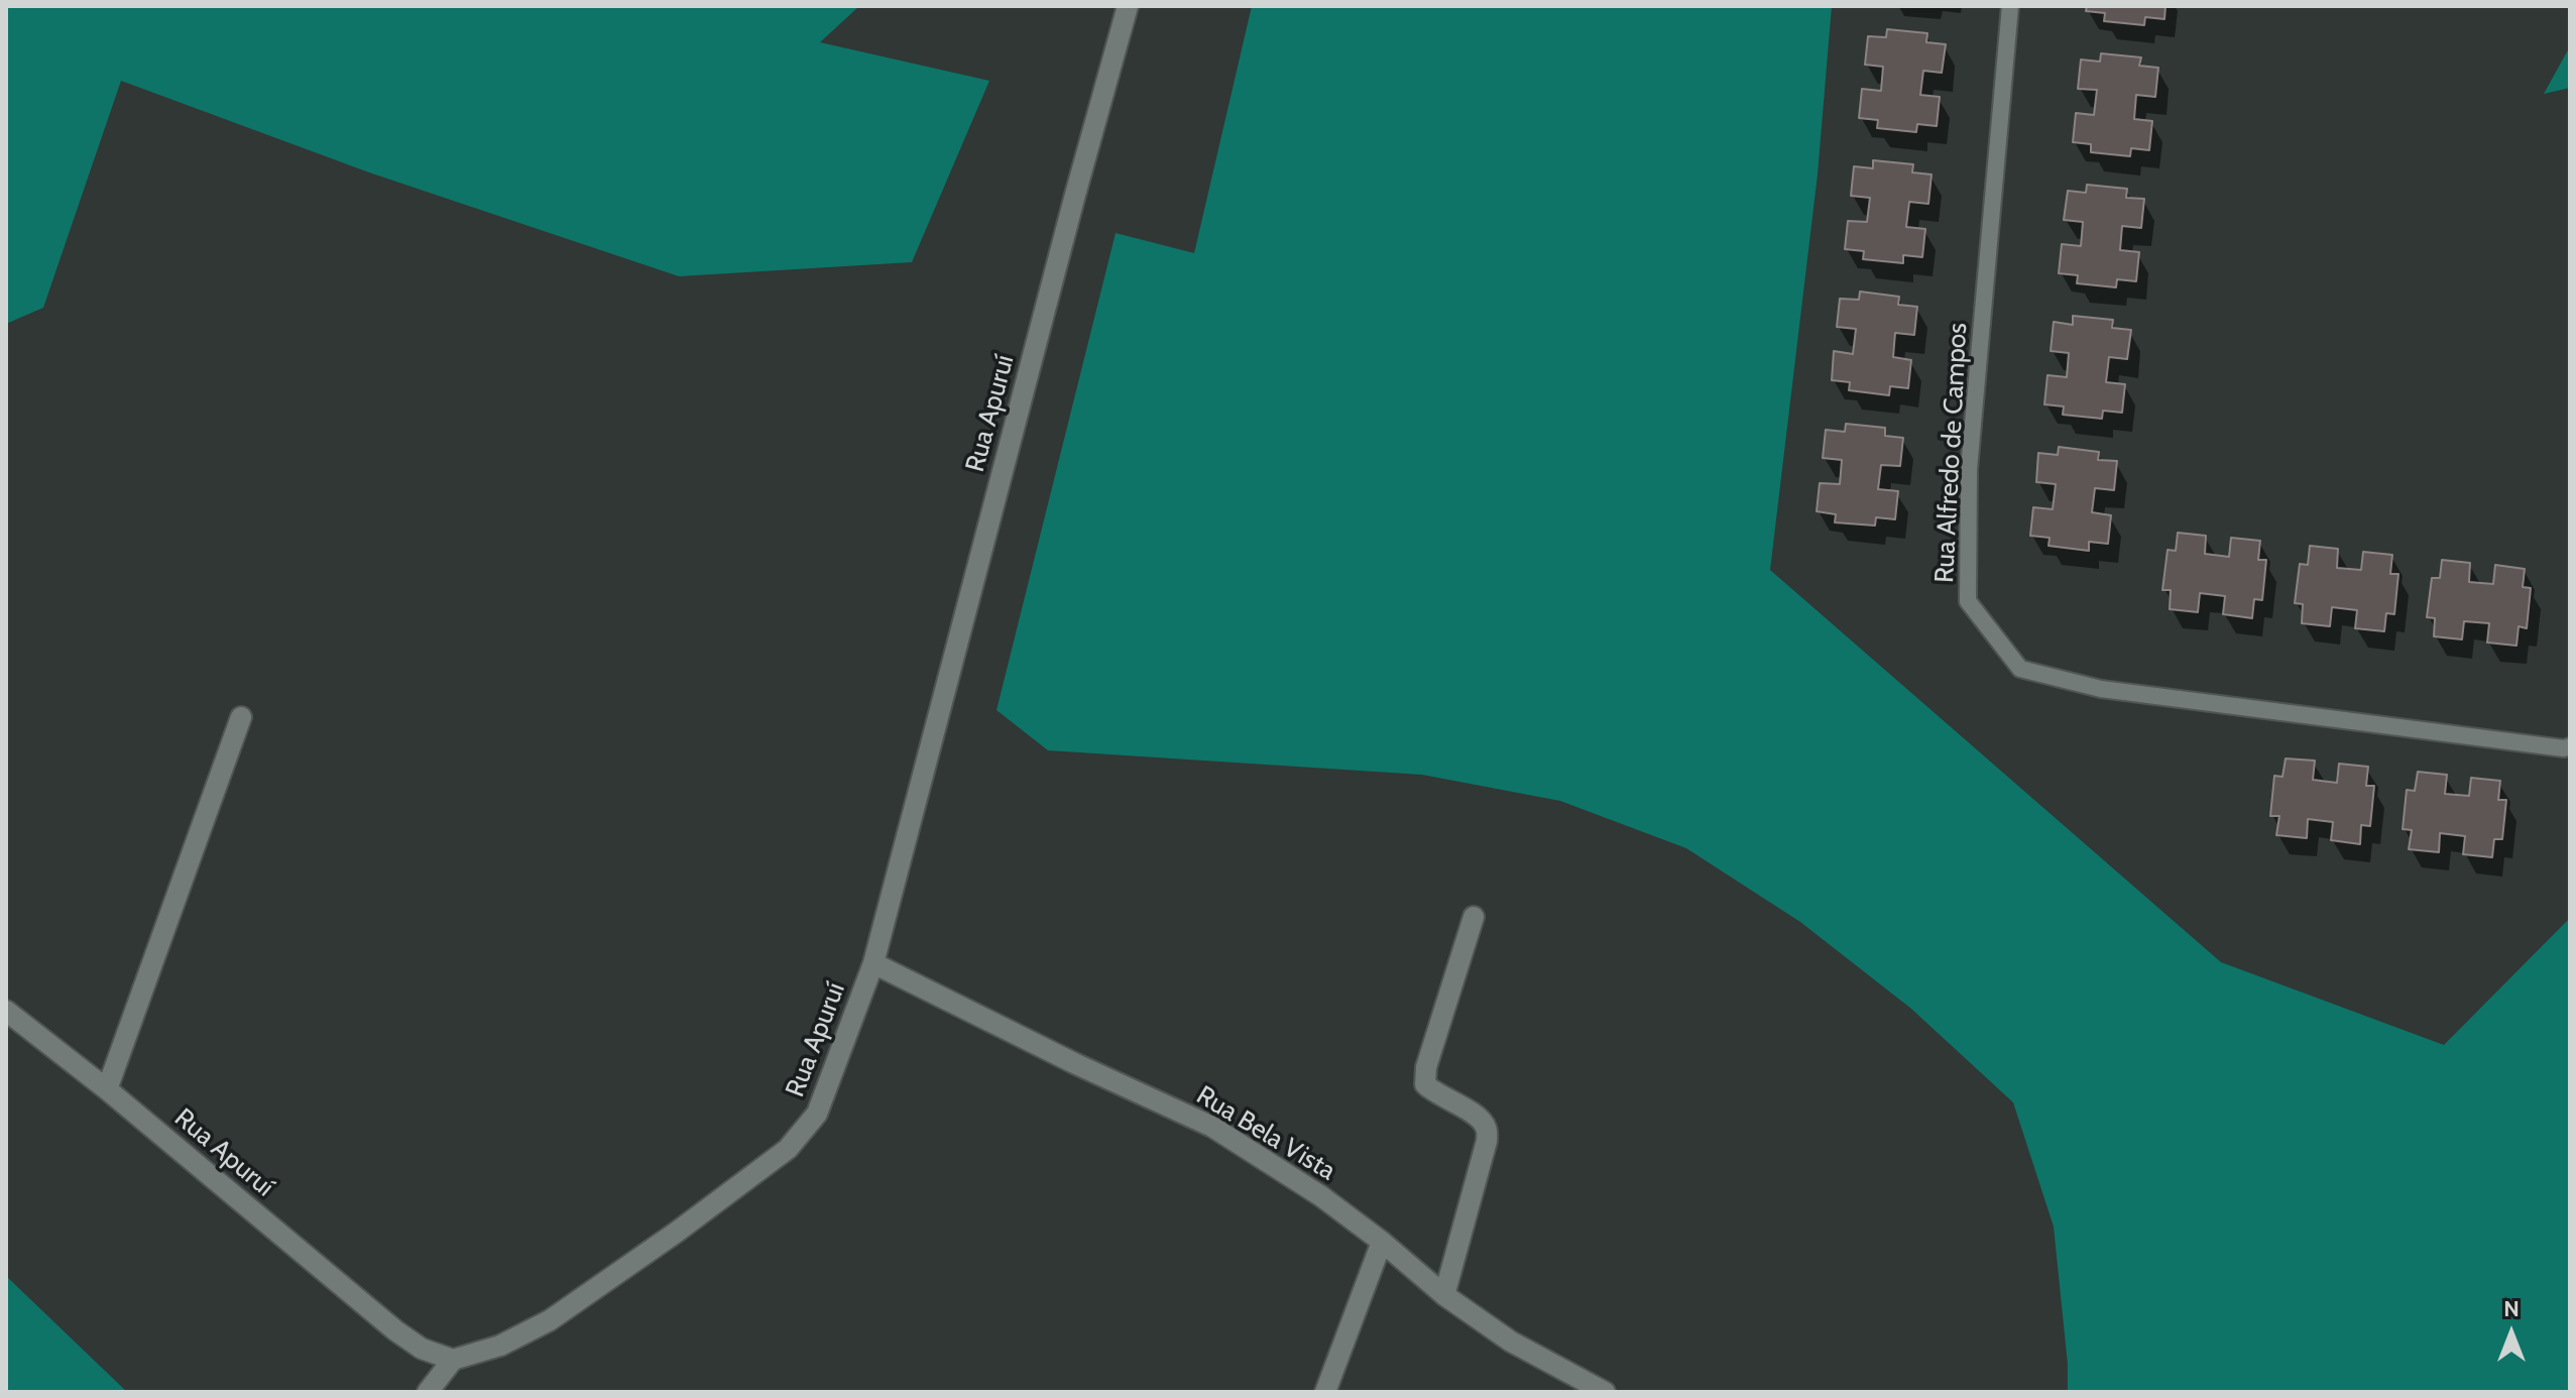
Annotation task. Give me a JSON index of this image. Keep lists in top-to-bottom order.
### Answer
{
  "streets": {
    "street": ["Rua Apuruí", "Rua Bela Vista"],
    "lane": ["Rua Alfredo de Campos"]
  },
  "crossings": [
    ["Rua Apuruí", "Rua Bela Vista"]
  ],
  "north": "top"
}
